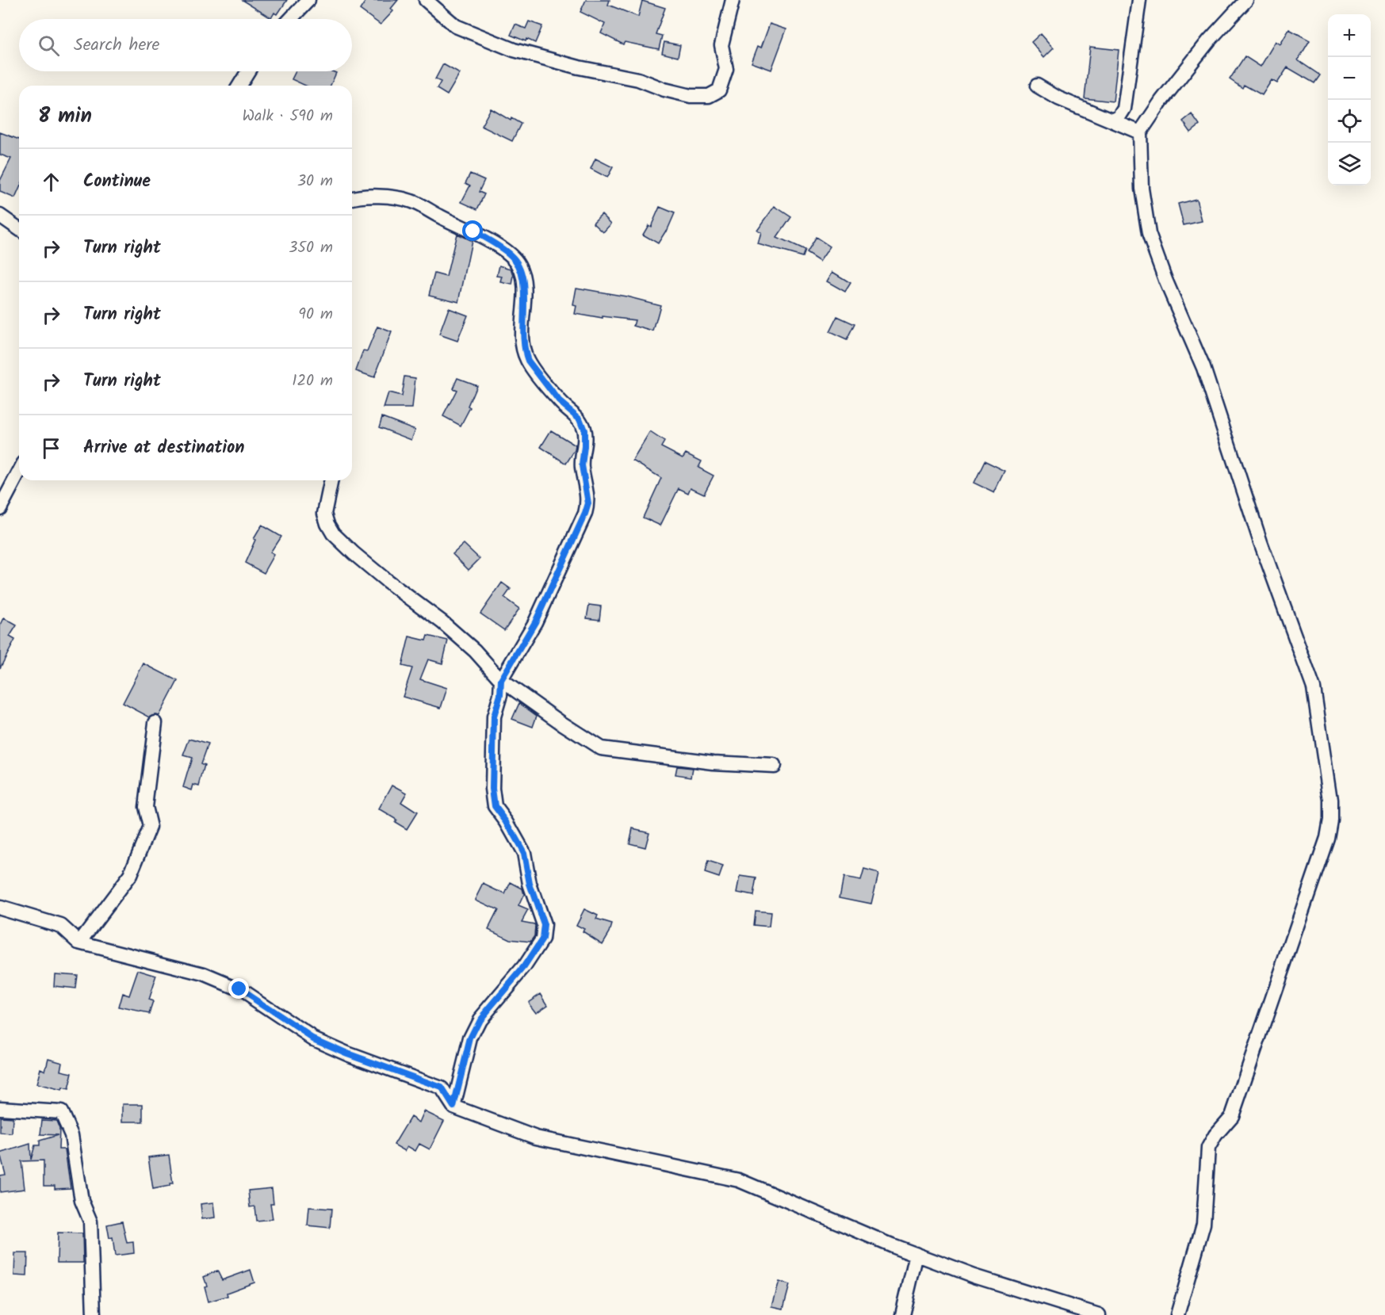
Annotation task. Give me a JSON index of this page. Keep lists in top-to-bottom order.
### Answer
{
  "page": {
    "map_buttons": ["+", "−"],
    "search": "Search here",
    "heading": ["8 min", "Walk · 590 m"],
    "list": [
      ["Continue", "30 m"],
      ["Turn right", "350 m"],
      ["Turn right", "90 m"],
      ["Turn right", "120 m"],
      "Arrive at destination"
    ]
  }
}
